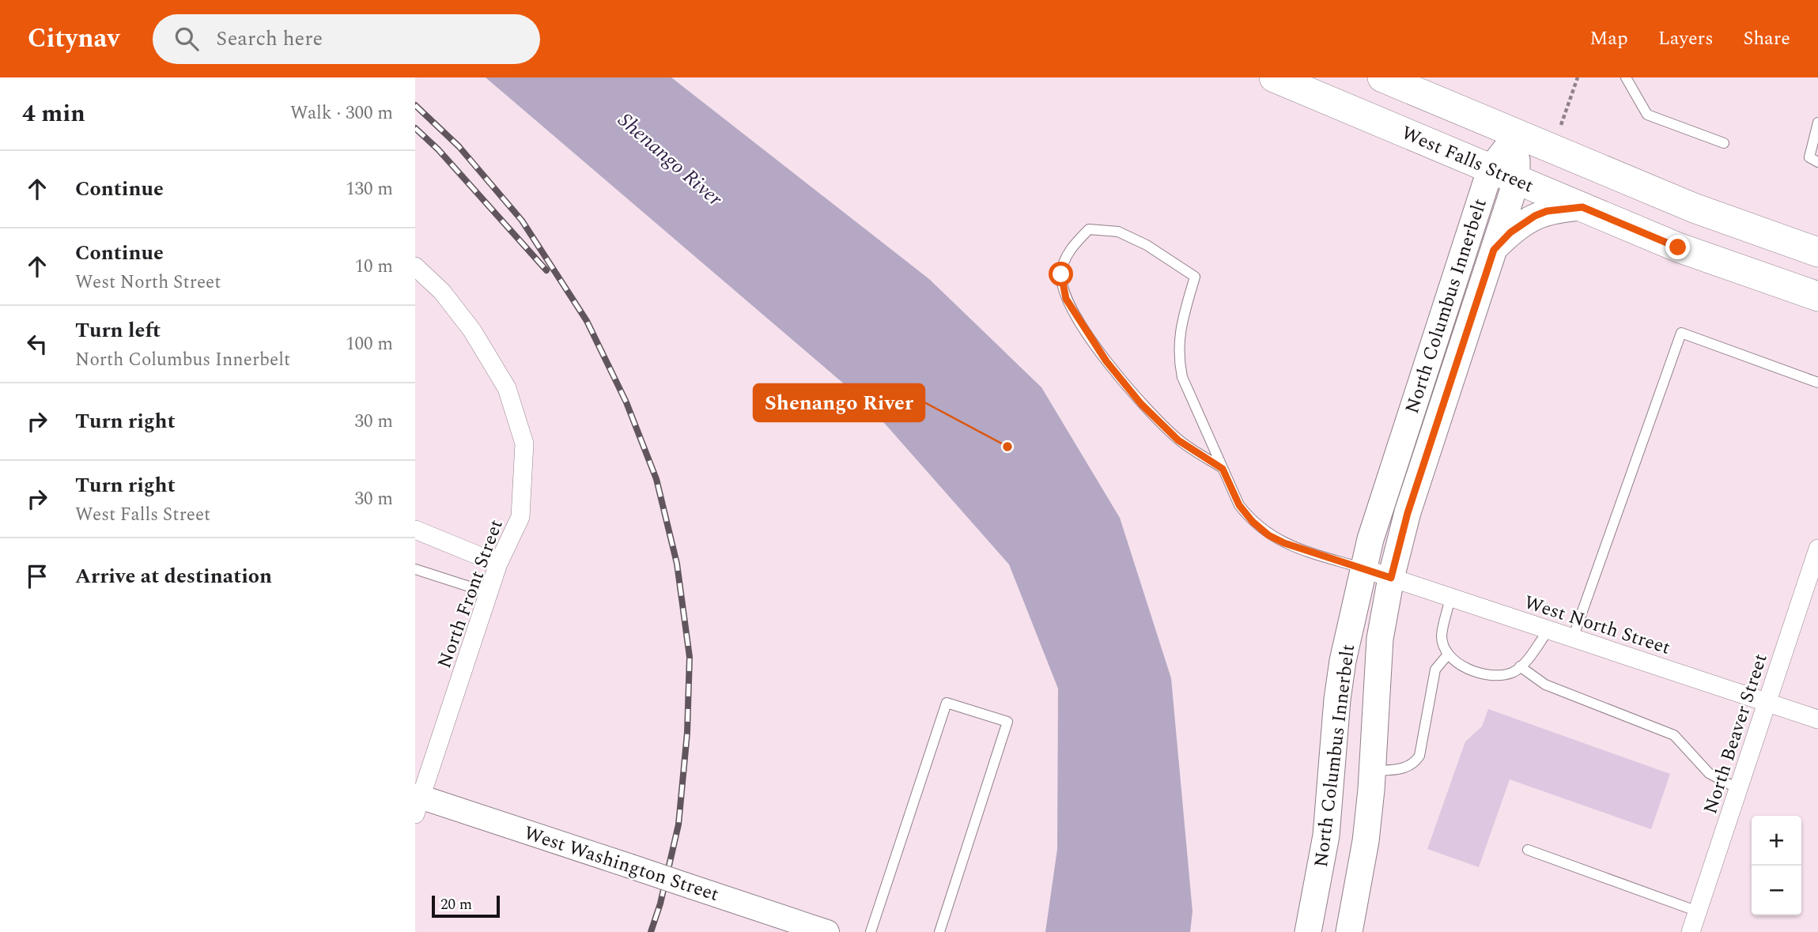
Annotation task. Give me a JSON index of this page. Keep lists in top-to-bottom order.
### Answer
{
  "streets": {
    "main road": ["West Falls Street", "North Columbus Innerbelt"],
    "street": [
      "North Front Street",
      "West North Street",
      "North Beaver Street",
      "West Washington Street"
    ]
  },
  "crossings": [
    ["West Falls Street", "North Columbus Innerbelt"],
    ["North Columbus Innerbelt", "West North Street"],
    ["North Front Street", "West Washington Street"],
    ["West North Street", "North Beaver Street"]
  ],
  "water": ["Shenango River"],
  "places": ["Shenango River"],
  "scale_bar": "20 m",
  "page": {
    "header": "Citynav",
    "search": "Search here",
    "nav": ["Map", "Layers", "Share"],
    "heading": ["4 min", "Walk · 300 m"],
    "list": [
      ["Continue", "130 m"],
      ["Continue", "West North Street", "10 m"],
      ["Turn left", "North Columbus Innerbelt", "100 m"],
      ["Turn right", "30 m"],
      ["Turn right", "West Falls Street", "30 m"],
      "Arrive at destination"
    ],
    "map_buttons": ["+", "−"],
    "scale": "20 m"
  }
}
